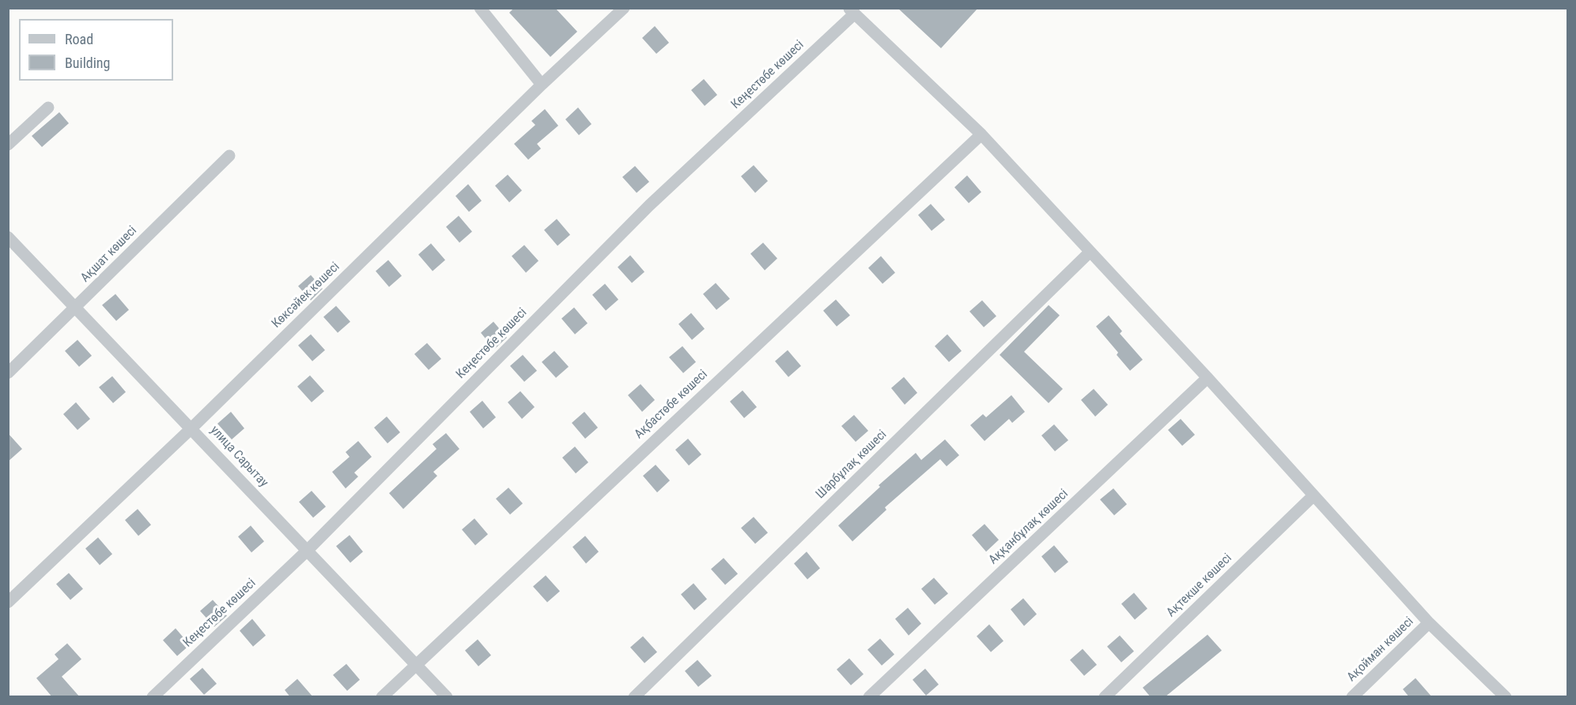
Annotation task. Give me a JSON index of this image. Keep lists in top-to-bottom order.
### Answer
{
  "streets": {
    "street": [
      "Кеңестөбе көшесі",
      "Ақшат көшесі",
      "Көксәйек көшесі",
      "Ақбастөбе көшесі",
      "улица Сарытау",
      "Шарбұлақ көшесі",
      "Аққанбұлақ көшесі",
      "Ақтекше көшесі",
      "Ақойман көшесі"
    ]
  },
  "crossings": [
    ["Кеңестөбе көшесі", "улица Сарытау"],
    ["Ақшат көшесі", "улица Сарытау"],
    ["Көксәйек көшесі", "улица Сарытау"],
    ["Ақбастөбе көшесі", "улица Сарытау"]
  ],
  "legend": ["Road", "Building"]
}
